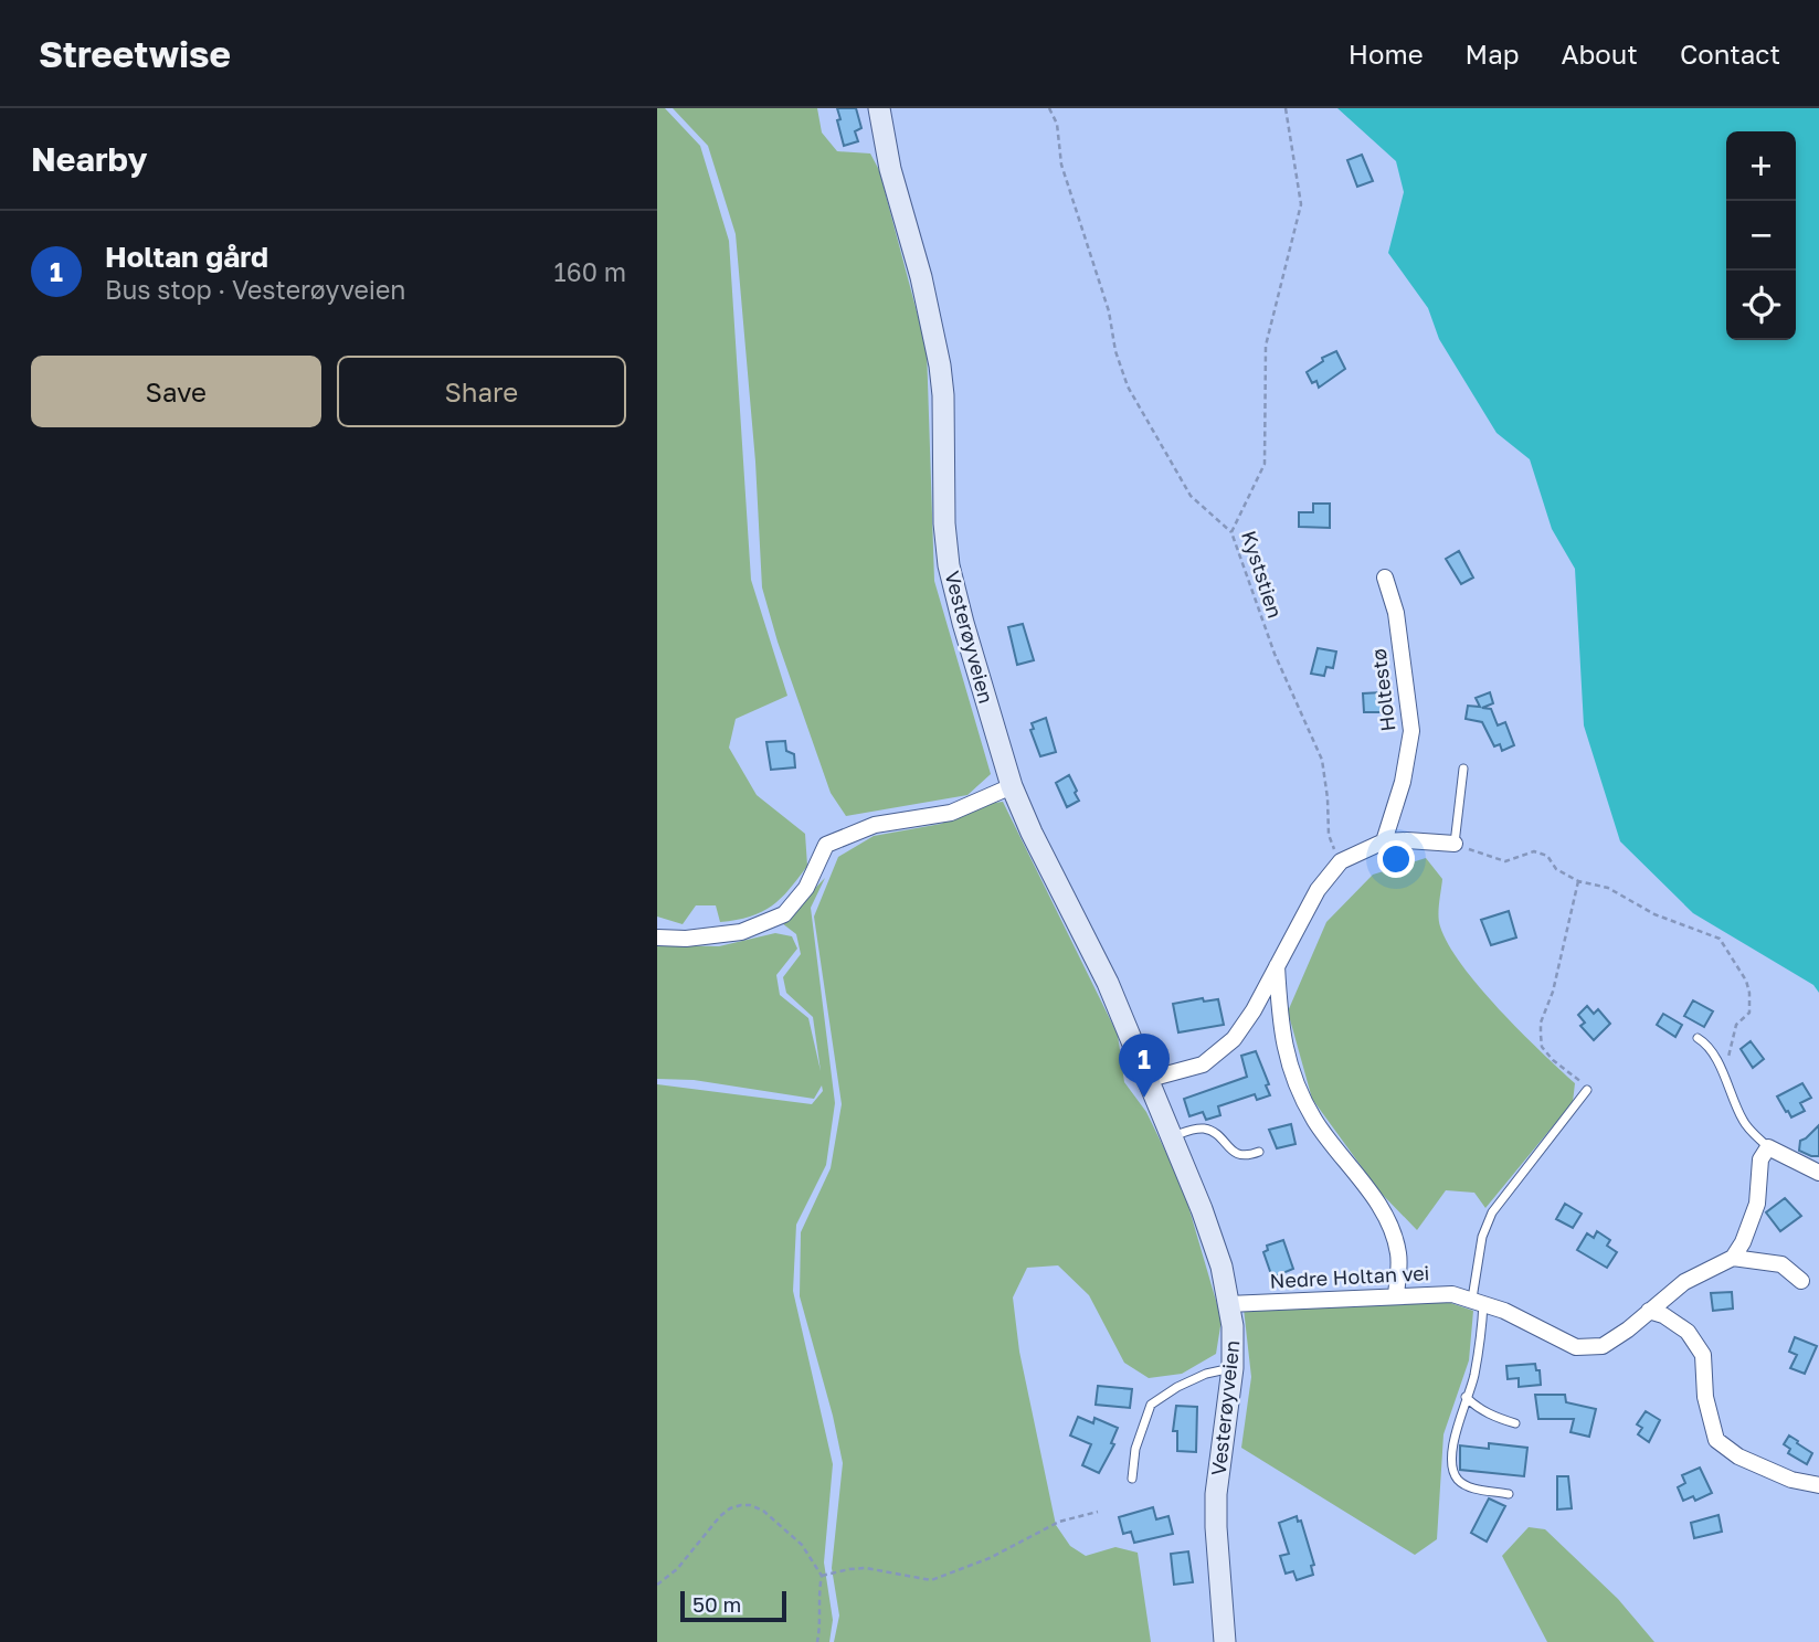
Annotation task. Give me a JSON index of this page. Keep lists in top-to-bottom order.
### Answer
{
  "streets": {
    "main road": ["Vesterøyveien"],
    "street": ["Holtestø", "Nedre Holtan vei"],
    "path": ["Kyststien"]
  },
  "crossings": [
    ["Vesterøyveien", "Nedre Holtan vei"]
  ],
  "scale_bar": "50 m",
  "page": {
    "header": "Streetwise",
    "nav": [
      "Home",
      "Map",
      "About",
      "Contact"
    ],
    "heading": "Nearby",
    "map_buttons": ["+", "−"],
    "list": [
      {
        "mark": "1",
        "name": "Holtan gård",
        "note": "Bus stop · Vesterøyveien",
        "value": "160 m"
      }
    ],
    "buttons": ["Save", "Share"],
    "pins": "1",
    "scale": "50 m"
  }
}
